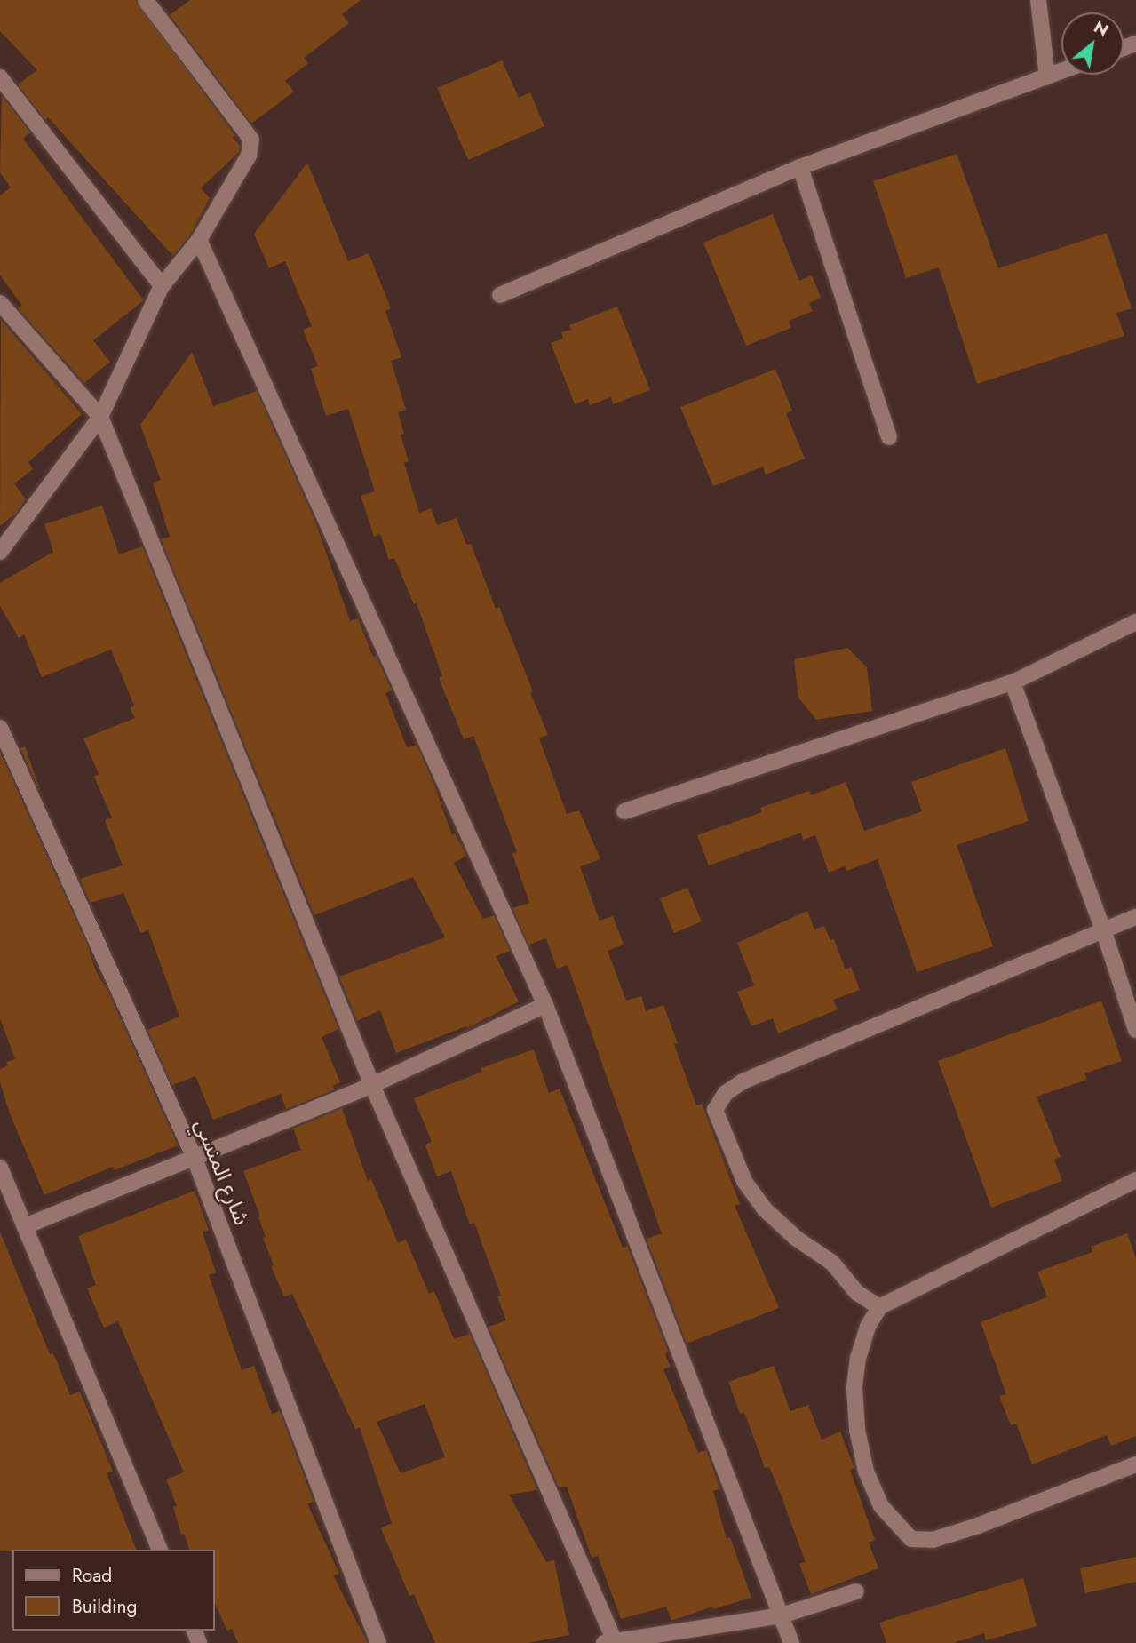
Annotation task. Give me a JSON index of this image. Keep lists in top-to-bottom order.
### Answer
{
  "streets": {
    "street": ["شارع المنسي"]
  },
  "legend": ["Road", "Building"],
  "north": "top right"
}
